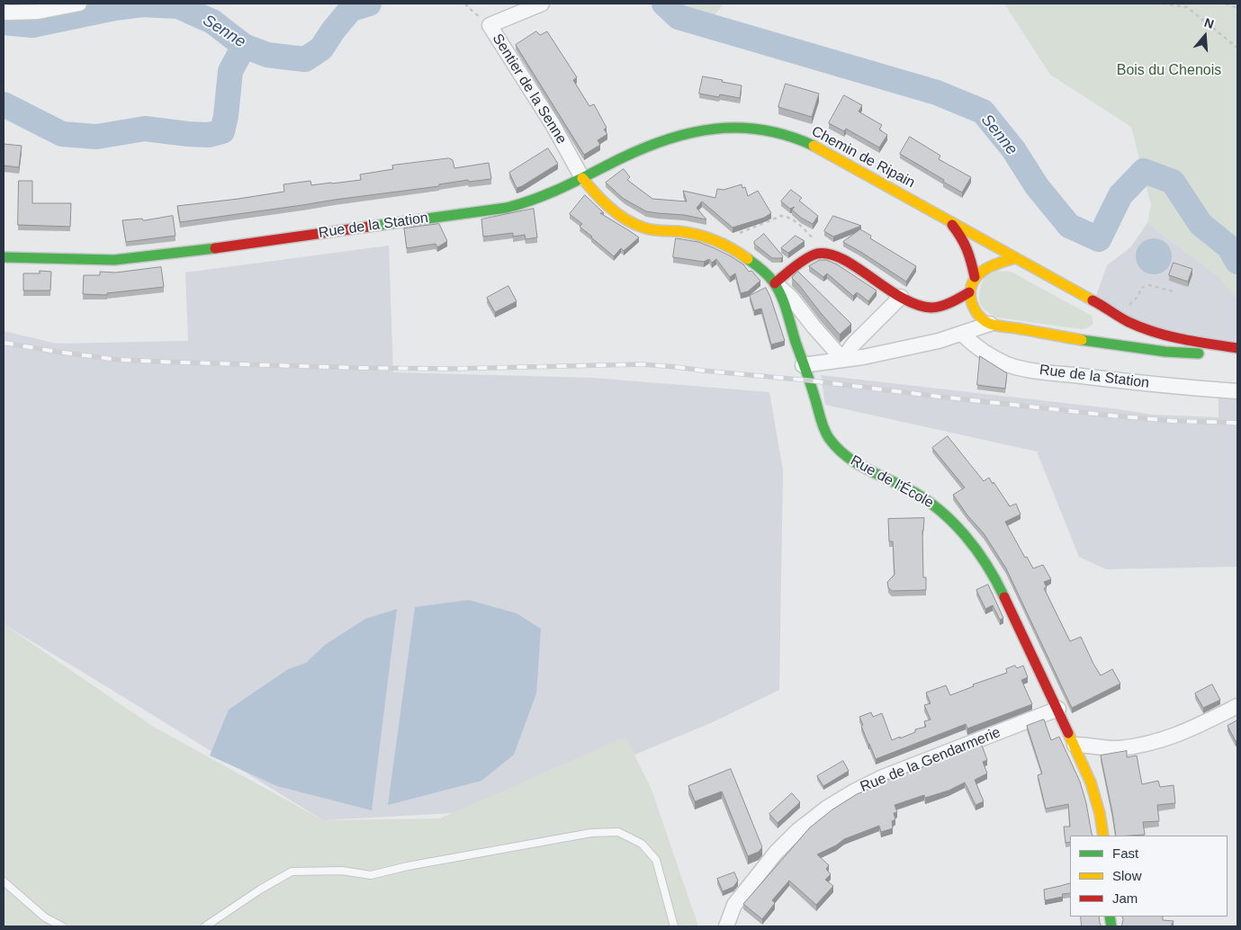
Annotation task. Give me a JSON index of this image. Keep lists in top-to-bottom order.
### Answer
{
  "streets": {
    "street": [
      "Sentier de la Senne",
      "Chemin de Ripain",
      "Rue de la Station",
      "Rue de l'École",
      "Rue de la Gendarmerie"
    ]
  },
  "crossings": [
    ["Sentier de la Senne", "Chemin de Ripain"],
    ["Sentier de la Senne", "Rue de la Station"],
    ["Chemin de Ripain", "Rue de la Station"],
    ["Rue de l'École", "Rue de la Gendarmerie"]
  ],
  "water": ["Senne"],
  "parks": ["Bois du Chenois"],
  "legend": ["Fast", "Slow", "Jam"],
  "north": "top"
}
